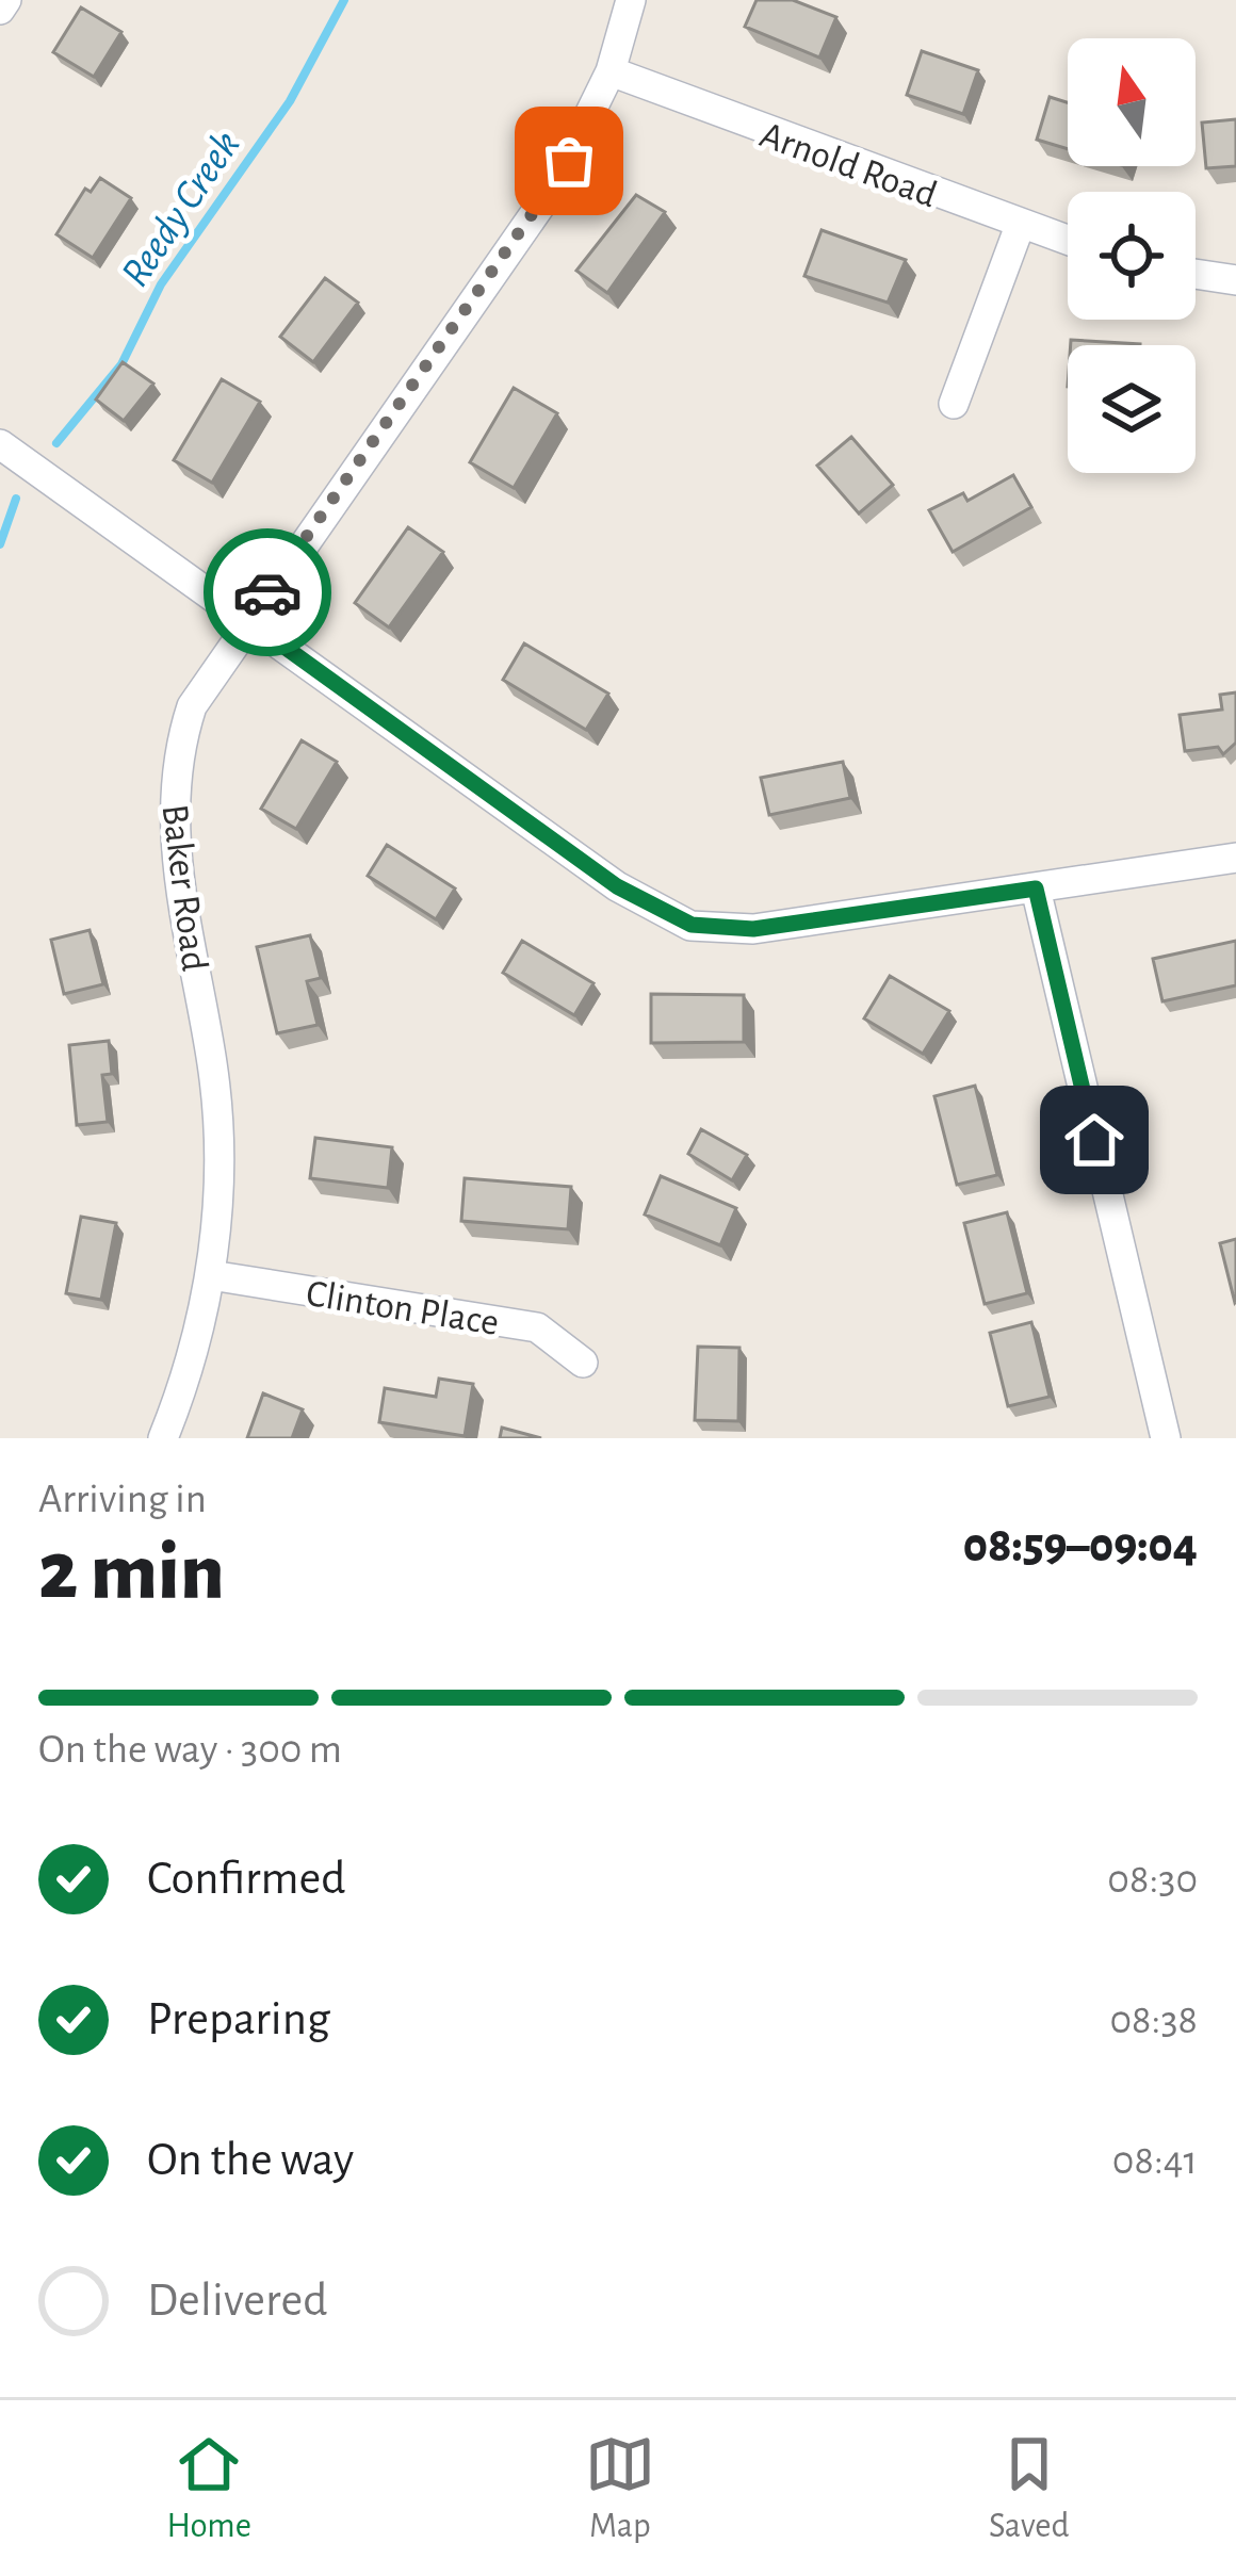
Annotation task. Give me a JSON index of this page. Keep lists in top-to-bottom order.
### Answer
{
  "streets": {
    "street": ["Arnold Road", "Baker Road", "Clinton Place"]
  },
  "crossings": [
    ["Arnold Road", "Baker Road"],
    ["Baker Road", "Clinton Place"]
  ],
  "water": ["Reedy Creek"],
  "north": "top",
  "page": {
    "heading": ["2 min", "Arriving in", "08:59–09:04"],
    "bar": "On the way · 300 m",
    "list": [
      ["Confirmed", "08:30"],
      ["Preparing", "08:38"],
      ["On the way", "08:41"],
      "Delivered"
    ],
    "tabs": ["Home", "Map", "Saved"]
  }
}
